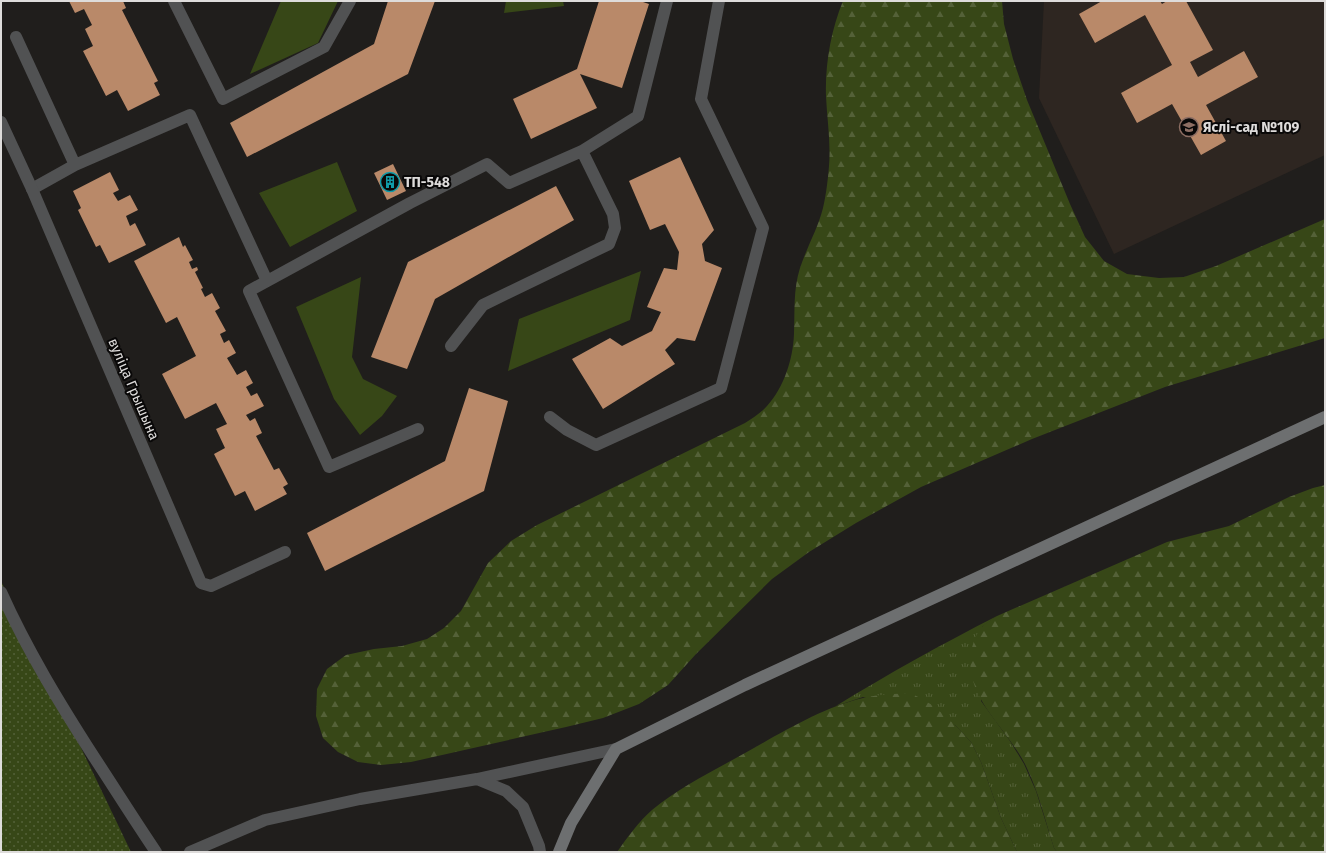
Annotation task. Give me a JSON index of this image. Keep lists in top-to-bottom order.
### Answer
{
  "streets": {
    "street": ["вуліца Грышына"]
  },
  "places": {
    "school or university": ["Яслі-сад №109"],
    "building": ["ТП-548"]
  }
}
